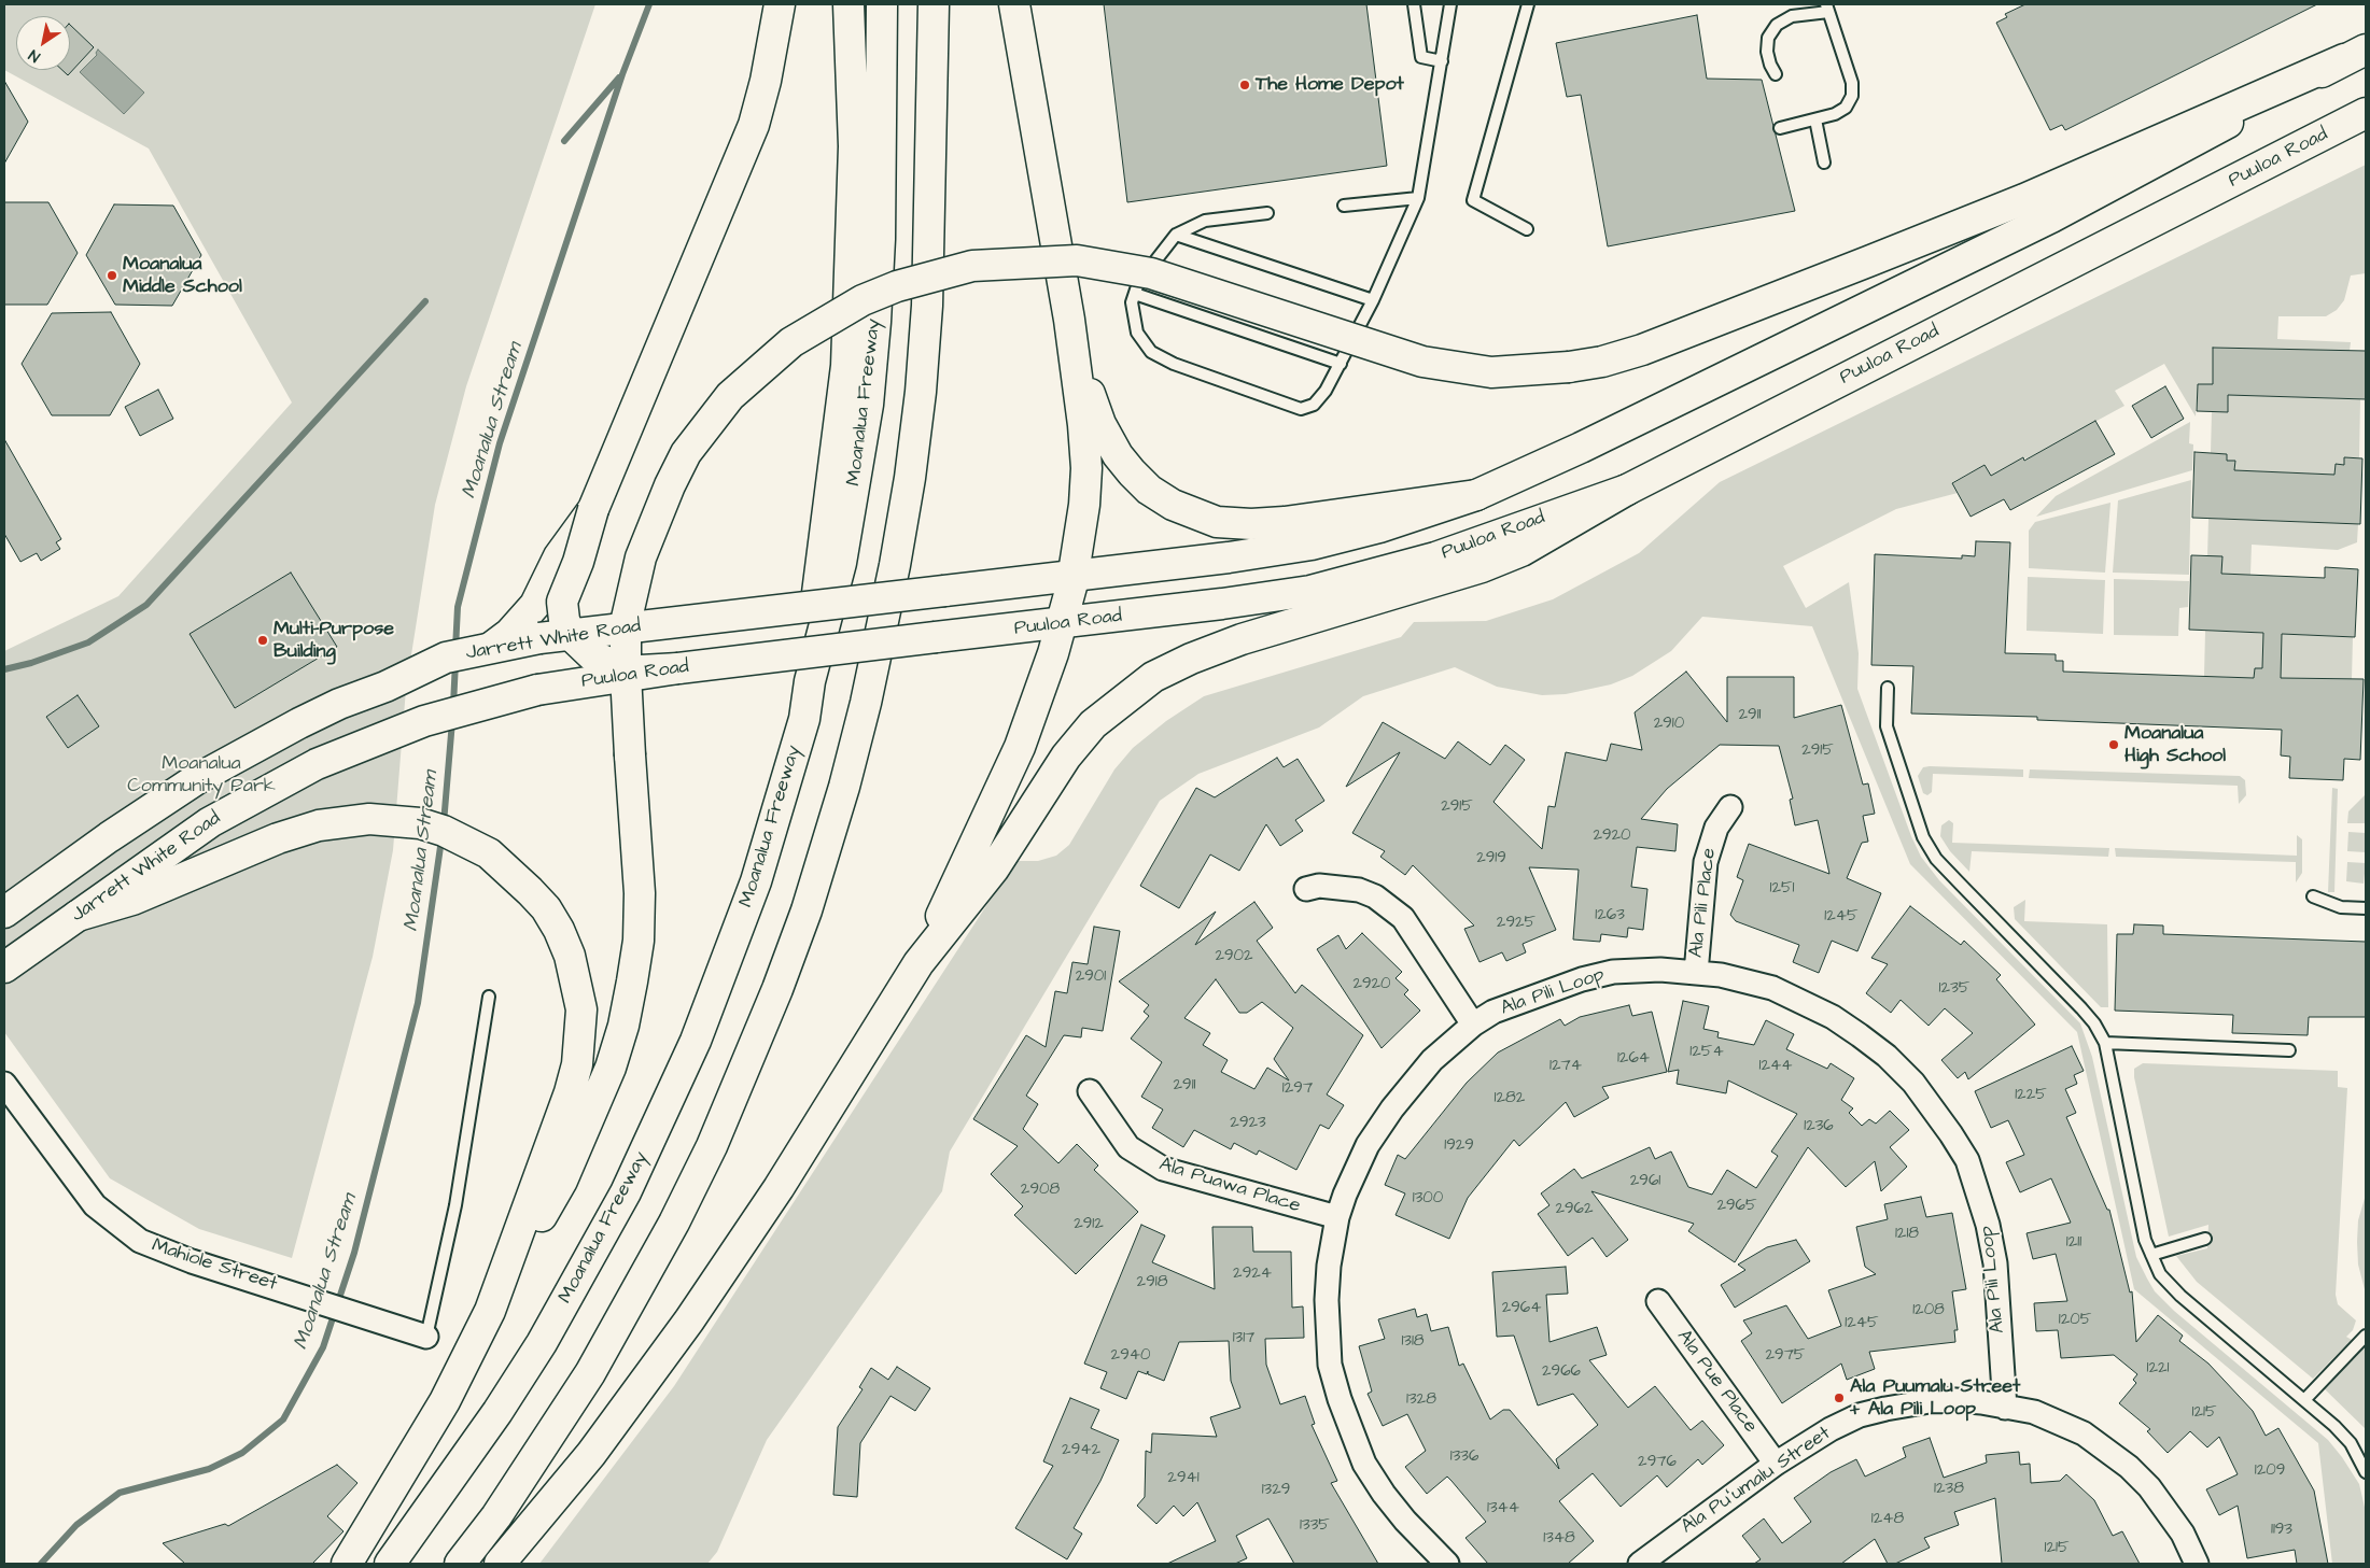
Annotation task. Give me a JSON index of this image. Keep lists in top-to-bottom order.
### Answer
{
  "streets": {
    "main road": ["Puuloa Road", "Moanalua Freeway", "Jarrett White Road"],
    "street": [
      "Ala Pili Place",
      "Ala Pili Loop",
      "Ala Puawa Place",
      "Mahiole Street",
      "Ala Pue Place",
      "Ala Puʻumalu Street"
    ]
  },
  "crossings": [
    ["Puuloa Road", "Jarrett White Road"],
    ["Ala Pili Place", "Ala Pili Loop"],
    ["Ala Pili Loop", "Ala Puawa Place"],
    ["Ala Pili Loop", "Ala Puʻumalu Street"],
    ["Ala Pue Place", "Ala Puʻumalu Street"]
  ],
  "water": ["Moanalua Stream"],
  "parks": ["Moanalua Community Park"],
  "places": [
    "The Home Depot",
    "Moanalua Middle School",
    "Multi-Purpose Building",
    "Moanalua High School",
    "Ala Puumalu Street + Ala Pili Loop"
  ],
  "house_numbers": [
    "2911",
    "2910",
    "2915",
    "2915",
    "2920",
    "2919",
    "1251",
    "1263",
    "1245",
    "2925",
    "2902",
    "2901",
    "2920",
    "1235",
    "1254",
    "1264",
    "1274",
    "1244",
    "2911",
    "1297",
    "1225",
    "1282",
    "2923",
    "1236",
    "1929",
    "2961",
    "2908",
    "1300",
    "2965",
    "2962",
    "2912",
    "1218",
    "1211",
    "2924",
    "2918",
    "2964",
    "1208",
    "1205",
    "1245",
    "1317",
    "1318",
    "2940",
    "2975",
    "1221",
    "2966",
    "1328",
    "1215",
    "2942",
    "1336",
    "2976",
    "1209",
    "2941",
    "1238",
    "1329",
    "1344",
    "1248",
    "1335",
    "1193",
    "1348",
    "1215"
  ],
  "north": "bottom left"
}
